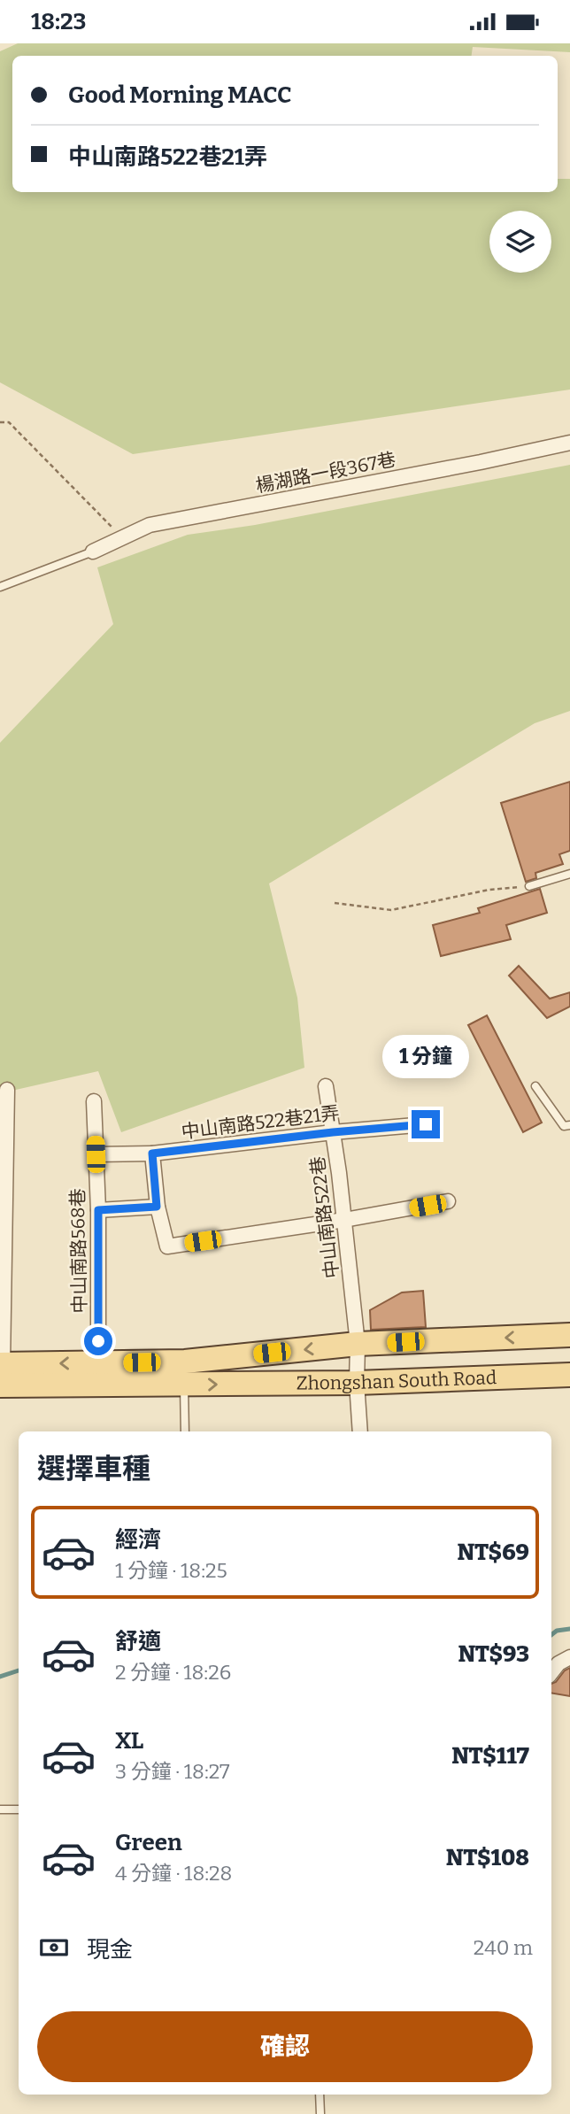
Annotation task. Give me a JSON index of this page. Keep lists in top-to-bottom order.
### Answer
{
  "streets": {
    "main road": ["Zhongshan South Road"],
    "street": [
      "楊湖路一段367巷",
      "中山南路522巷21弄",
      "中山南路522巷",
      "中山南路568巷"
    ]
  },
  "crossings": [
    ["中山南路522巷21弄", "中山南路522巷"],
    ["中山南路522巷21弄", "中山南路568巷"],
    ["中山南路522巷", "Zhongshan South Road"],
    ["中山南路568巷", "Zhongshan South Road"]
  ],
  "page": {
    "status": "18:23",
    "banner": ["Good Morning MACC", "中山南路522巷21弄"],
    "bubble": "1 分鐘",
    "heading": "選擇車種",
    "list": [
      {
        "name": "經濟",
        "note": "1 分鐘 · 18:25",
        "value": "NT$69"
      },
      {
        "name": "舒適",
        "note": "2 分鐘 · 18:26",
        "value": "NT$93"
      },
      {
        "name": "XL",
        "note": "3 分鐘 · 18:27",
        "value": "NT$117"
      },
      {
        "name": "Green",
        "note": "4 分鐘 · 18:28",
        "value": "NT$108"
      }
    ],
    "pay": ["現金", "240 m"],
    "buttons": "確認"
  }
}
